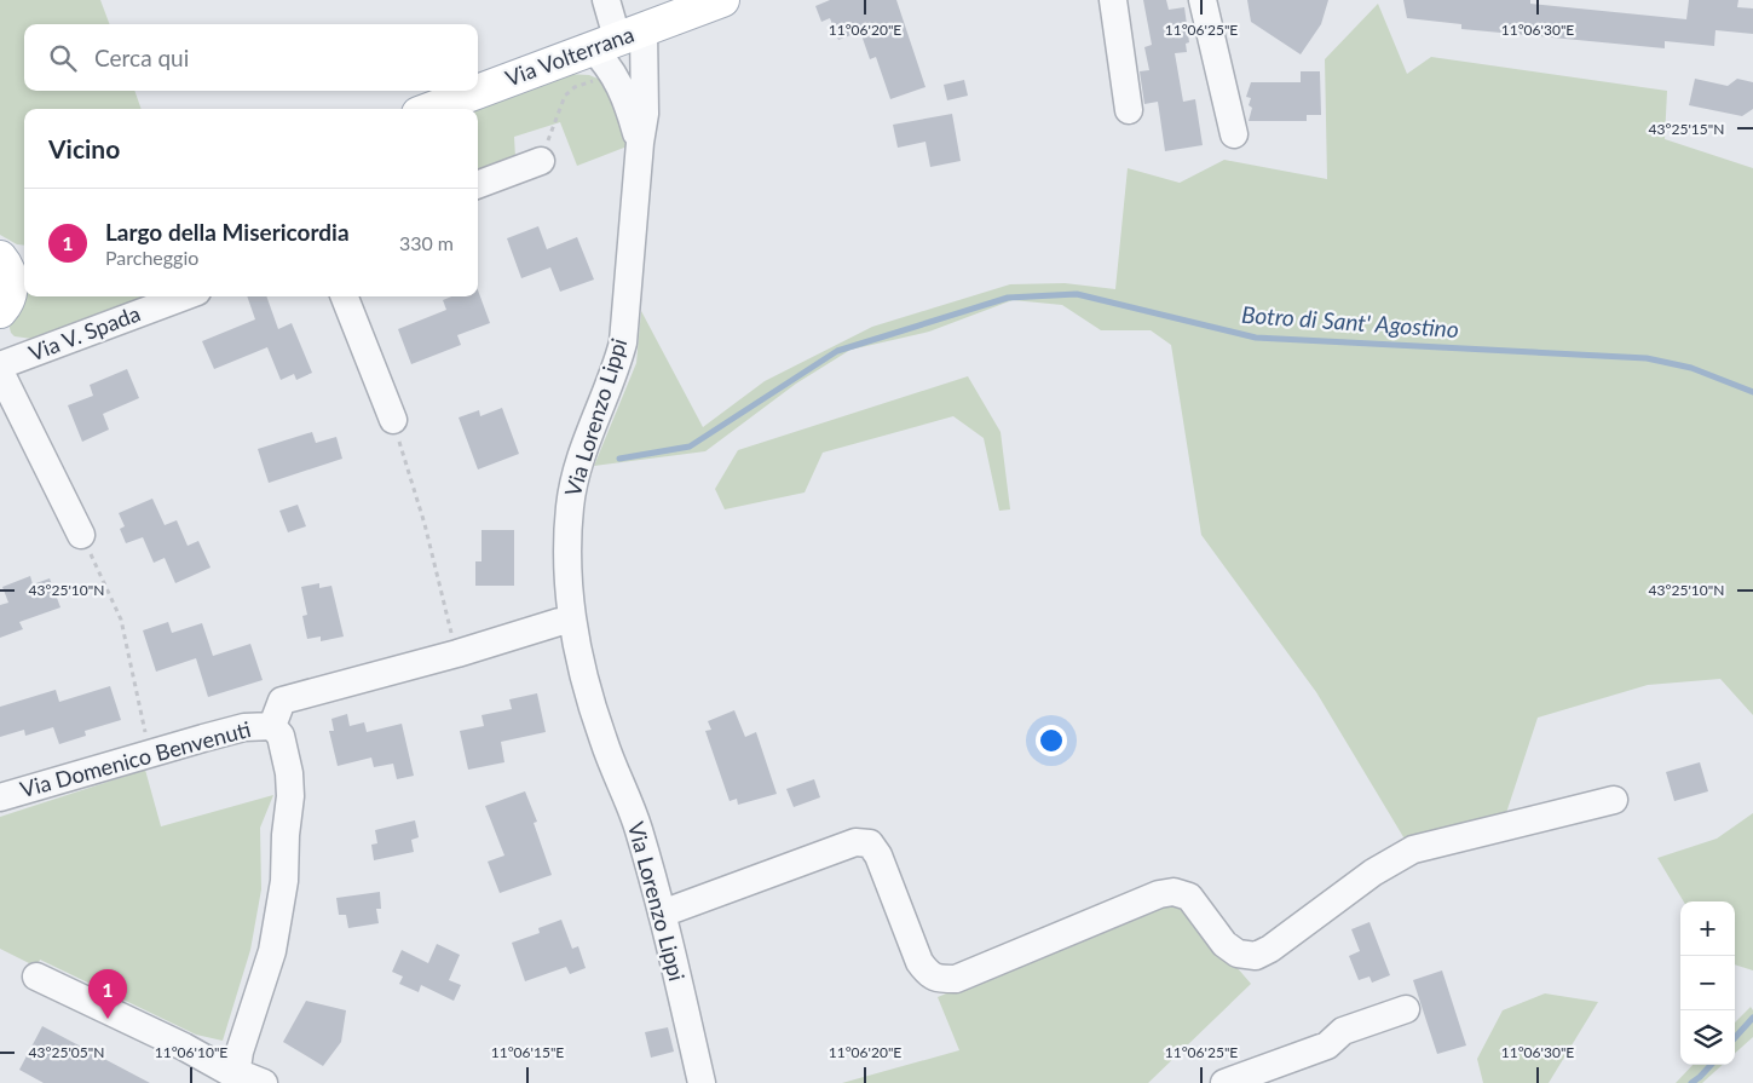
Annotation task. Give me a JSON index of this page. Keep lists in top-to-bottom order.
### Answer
{
  "streets": {
    "main road": ["Via Volterrana"],
    "street": ["Via V. Spada", "Via Lorenzo Lippi", "Via Domenico Benvenuti"]
  },
  "crossings": [
    ["Via Volterrana", "Via Lorenzo Lippi"]
  ],
  "water": ["Botro di Sant' Agostino"],
  "page": {
    "search": "Cerca qui",
    "heading": "Vicino",
    "list": [
      {
        "mark": "1",
        "name": "Largo della Misericordia",
        "note": "Parcheggio",
        "value": "330 m"
      }
    ],
    "map_buttons": ["+", "−"],
    "pins": "1"
  },
  "coordinates": [
    "11°06'20\"E",
    "11°06'25\"E",
    "11°06'30\"E",
    "43°25'15\"N",
    "43°25'10\"N",
    "43°25'05\"N",
    "11°06'10\"E",
    "11°06'15\"E"
  ]
}
